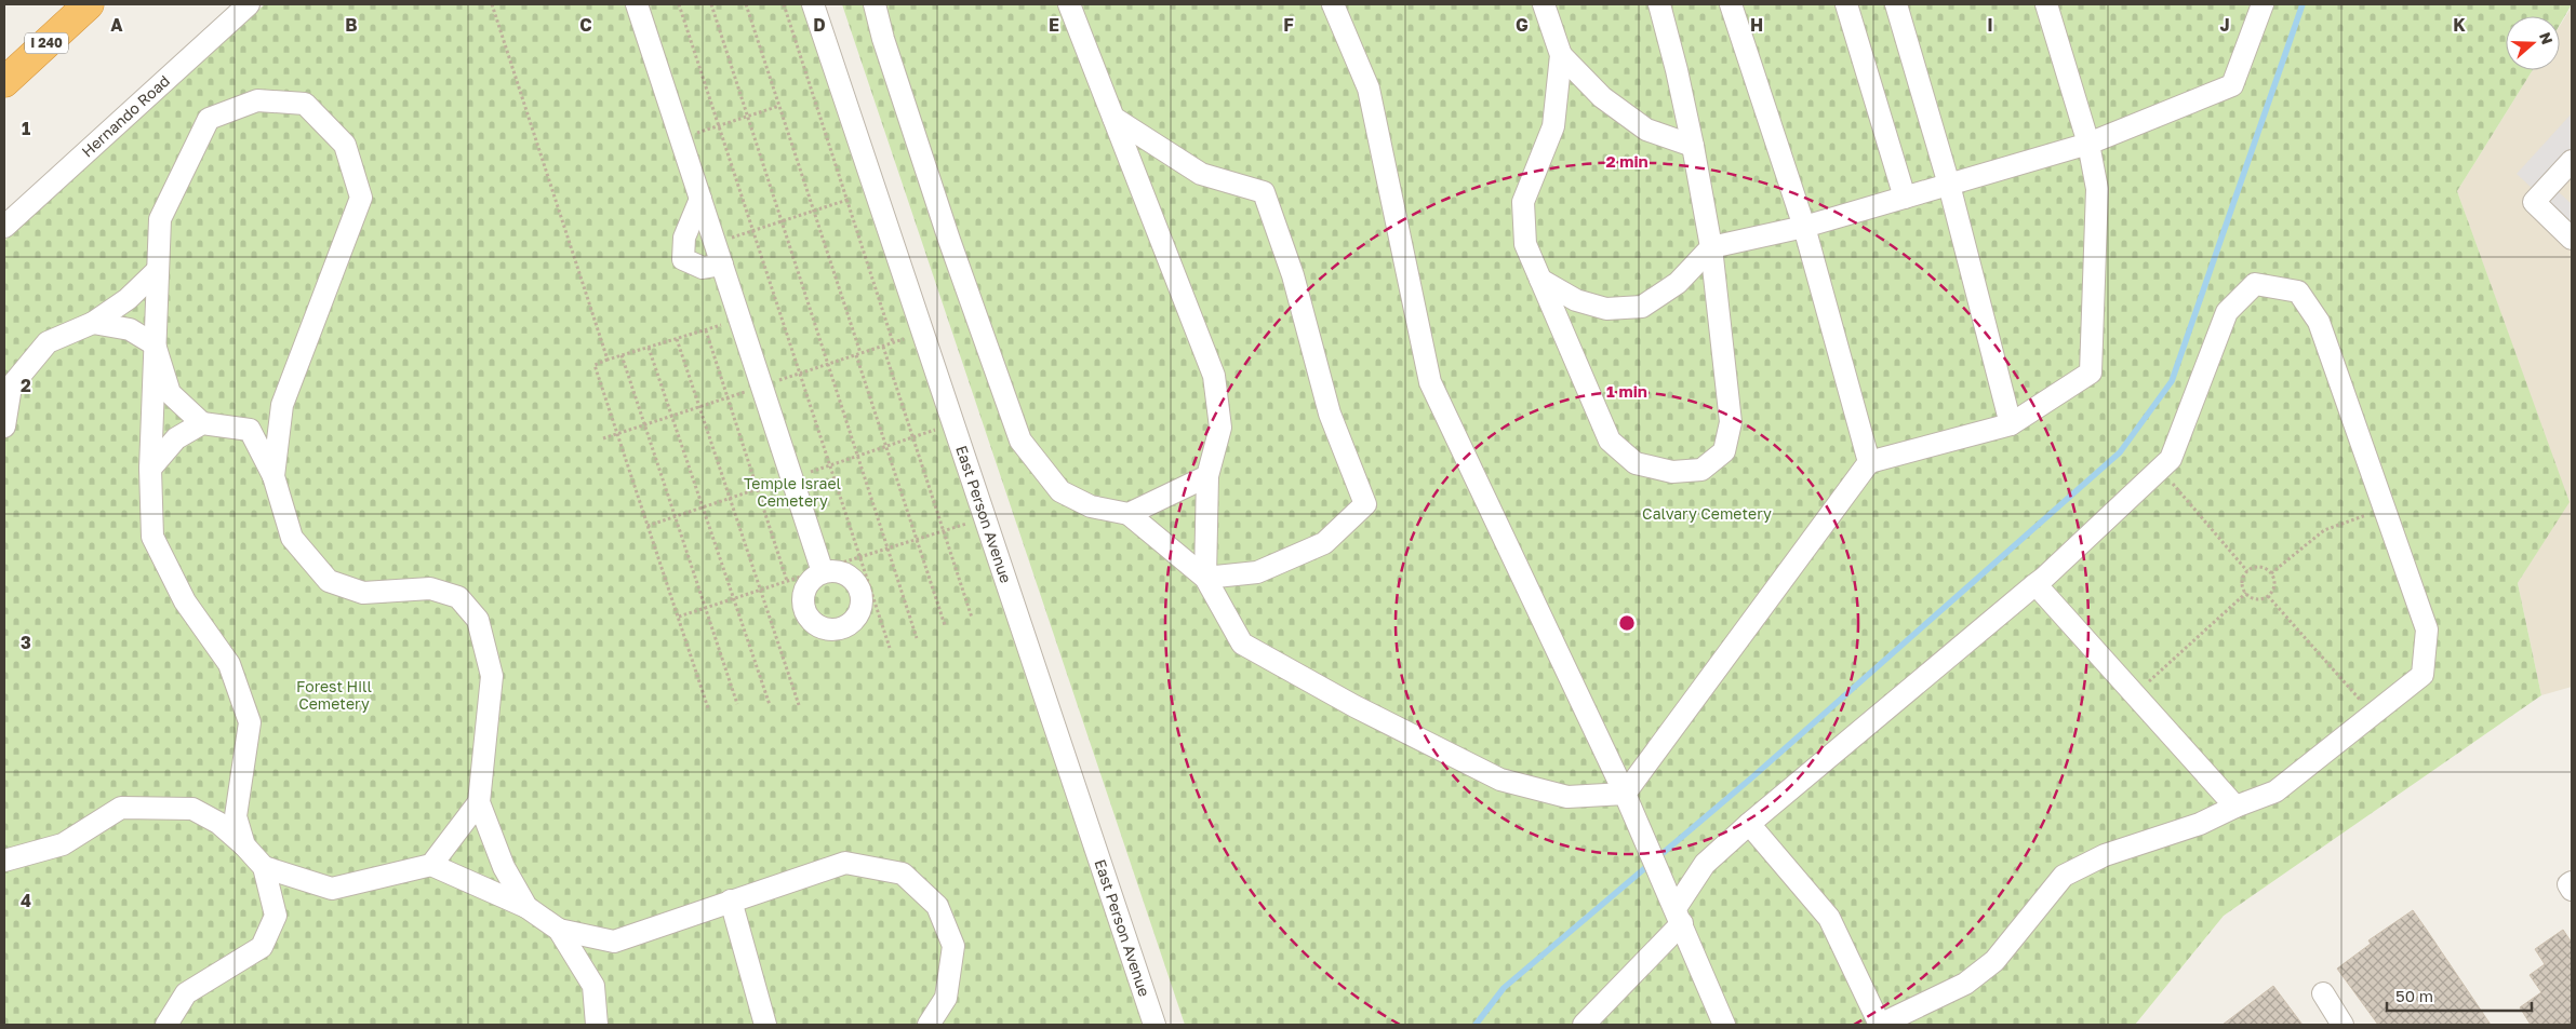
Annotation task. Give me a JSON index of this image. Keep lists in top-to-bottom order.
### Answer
{
  "streets": {
    "highway": ["I 240"],
    "street": ["Hernando Road", "East Person Avenue"]
  },
  "parks": ["Temple Israel Cemetery", "Calvary Cemetery", "Forest Hill Cemetery"],
  "scale_bar": "50 m",
  "north": "right",
  "grid": {
    "columns": [
      "A",
      "B",
      "C",
      "D",
      "E",
      "F",
      "G",
      "H",
      "I",
      "J",
      "K"
    ],
    "rows": [
      "1",
      "2",
      "3",
      "4"
    ]
  },
  "rings": ["2 min", "1 min"]
}
